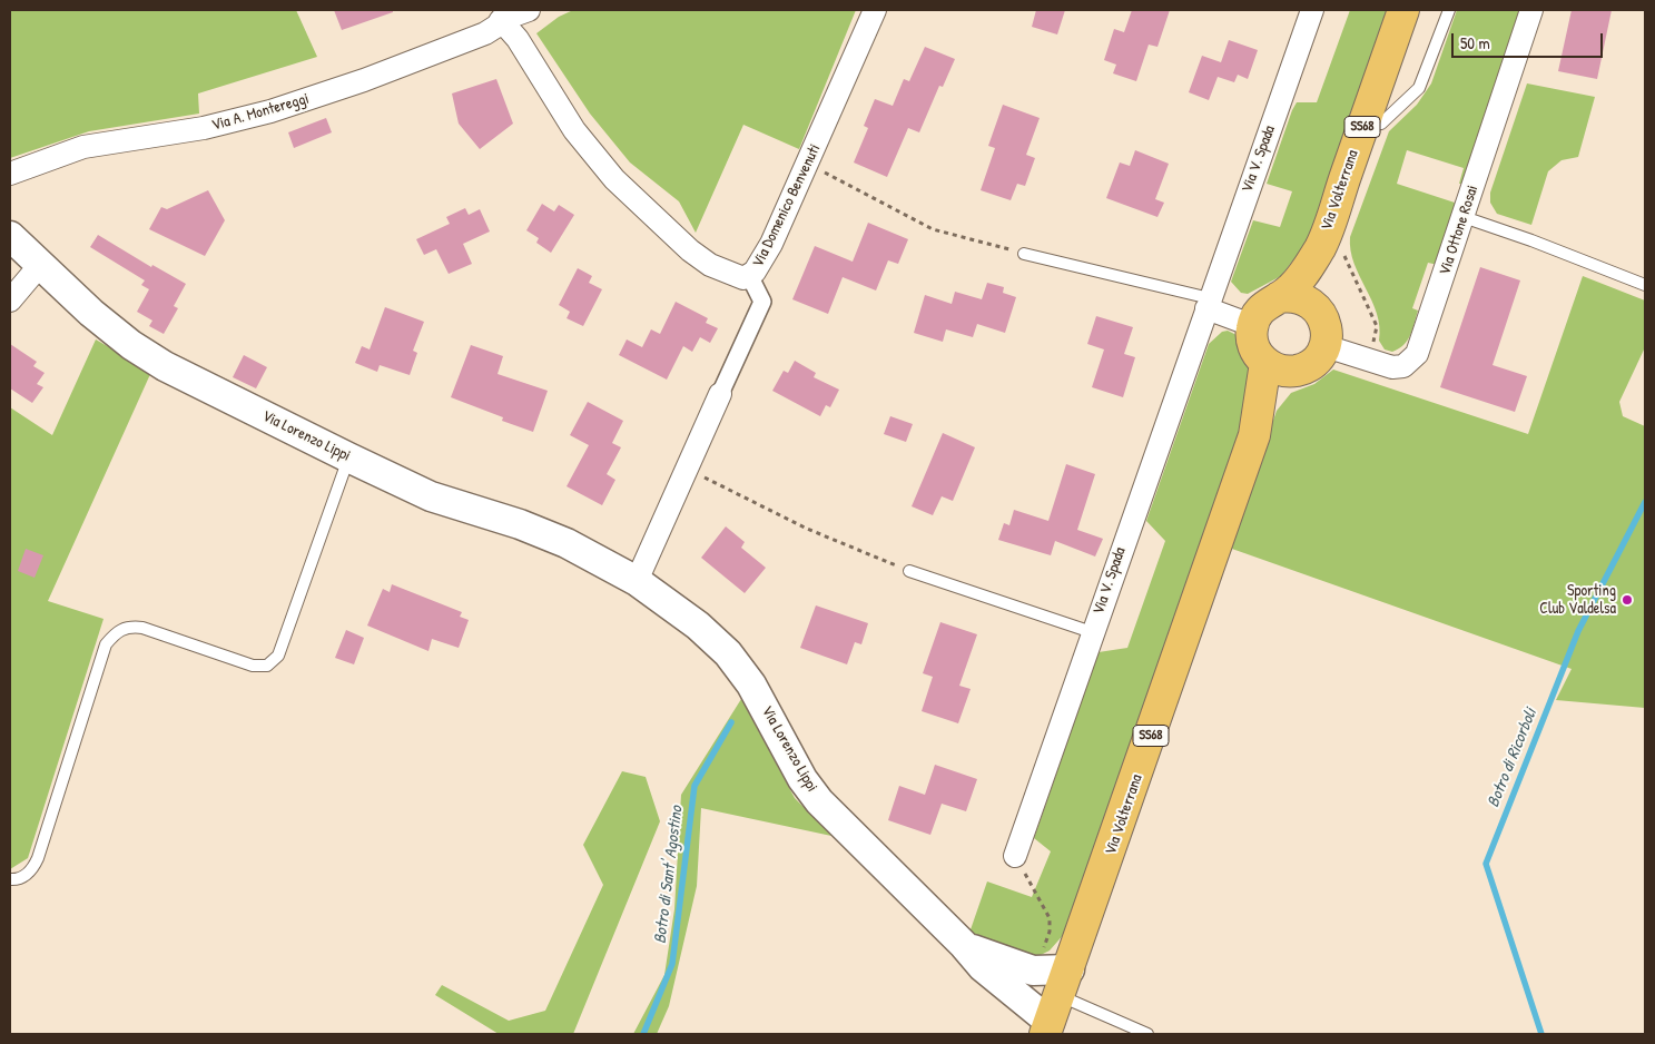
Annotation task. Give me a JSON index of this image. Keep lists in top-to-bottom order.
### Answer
{
  "streets": {
    "main road": ["SS68", "Via Volterrana"],
    "street": [
      "Via A. Montereggi",
      "Via V. Spada",
      "Via Domenico Benvenuti",
      "Via Ottone Rosai",
      "Via Lorenzo Lippi"
    ]
  },
  "crossings": [
    ["Via A. Montereggi", "Via Domenico Benvenuti"],
    ["Via Volterrana", "Via Ottone Rosai"],
    ["Via Volterrana", "Via Lorenzo Lippi"]
  ],
  "water": ["Botro di Ricorboli", "Botro di Sant' Agostino"],
  "places": ["Sporting Club Valdelsa"],
  "scale_bar": "50 m"
}
